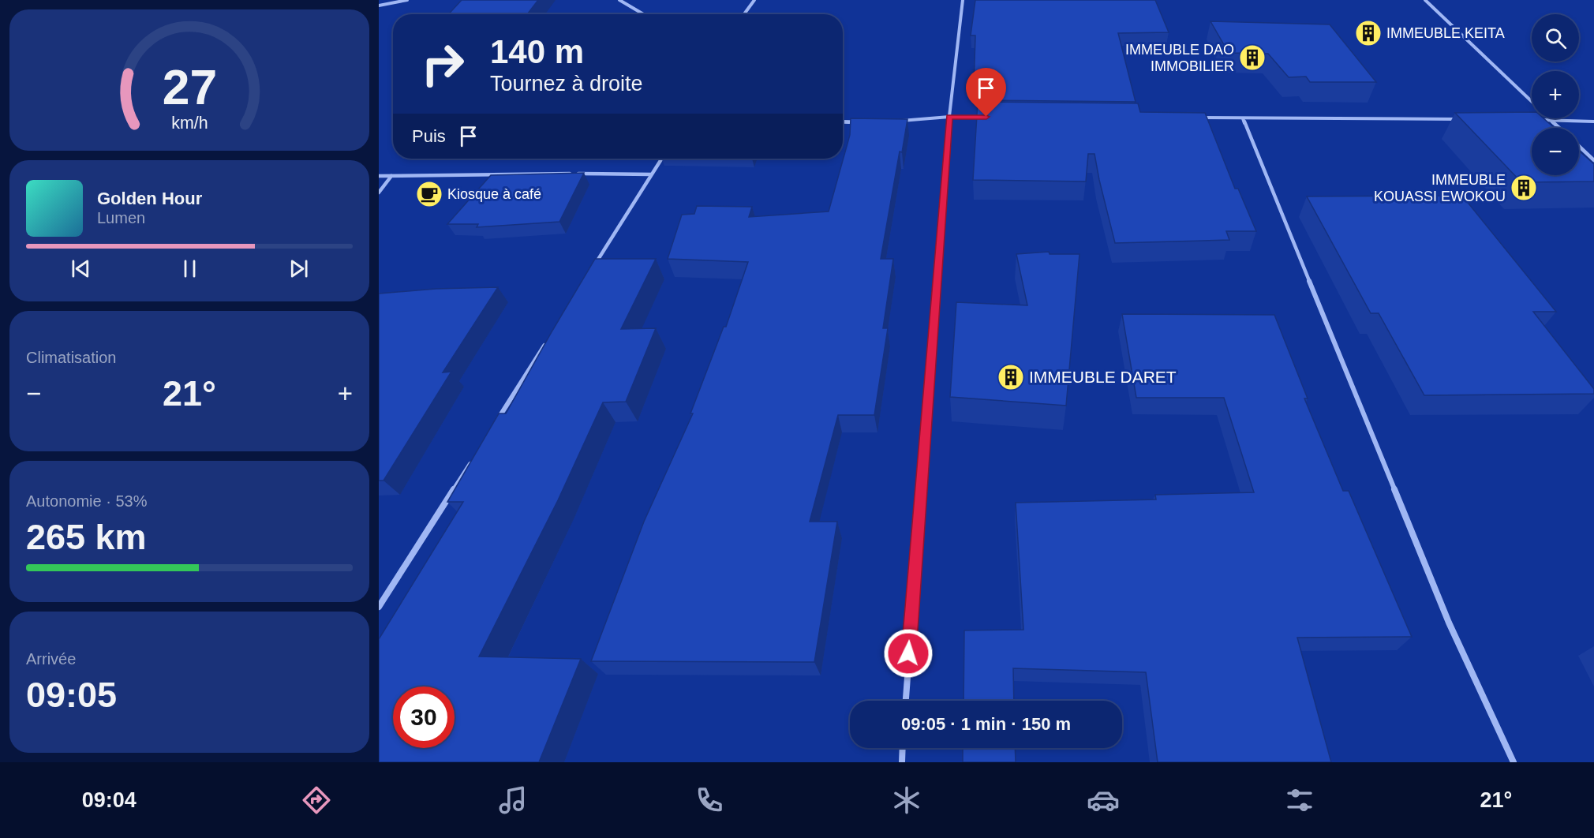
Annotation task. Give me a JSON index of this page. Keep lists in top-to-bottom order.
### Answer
{
  "places": {
    "building": [
      "IMMEUBLE KEITA",
      "IMMEUBLE DAO IMMOBILIER",
      "IMMEUBLE KOUASSI EWOKOU",
      "IMMEUBLE DARET"
    ],
    "cafe": ["Kiosque à café"]
  },
  "page": {
    "map_buttons": ["+", "−"],
    "turn": ["140 m", "Tournez à droite"],
    "then": "Puis",
    "song": ["Golden Hour", "Lumen"],
    "tile": [
      "Climatisation",
      ["Autonomie · 53%", "265 km"],
      ["Arrivée", "09:05"]
    ],
    "heat": ["−", "21°", "+"],
    "limit": "30",
    "trip": "09:05 · 1 min · 150 m",
    "tabs": ["09:04", "21°"],
    "gauge": ["27", "km/h"]
  }
}
